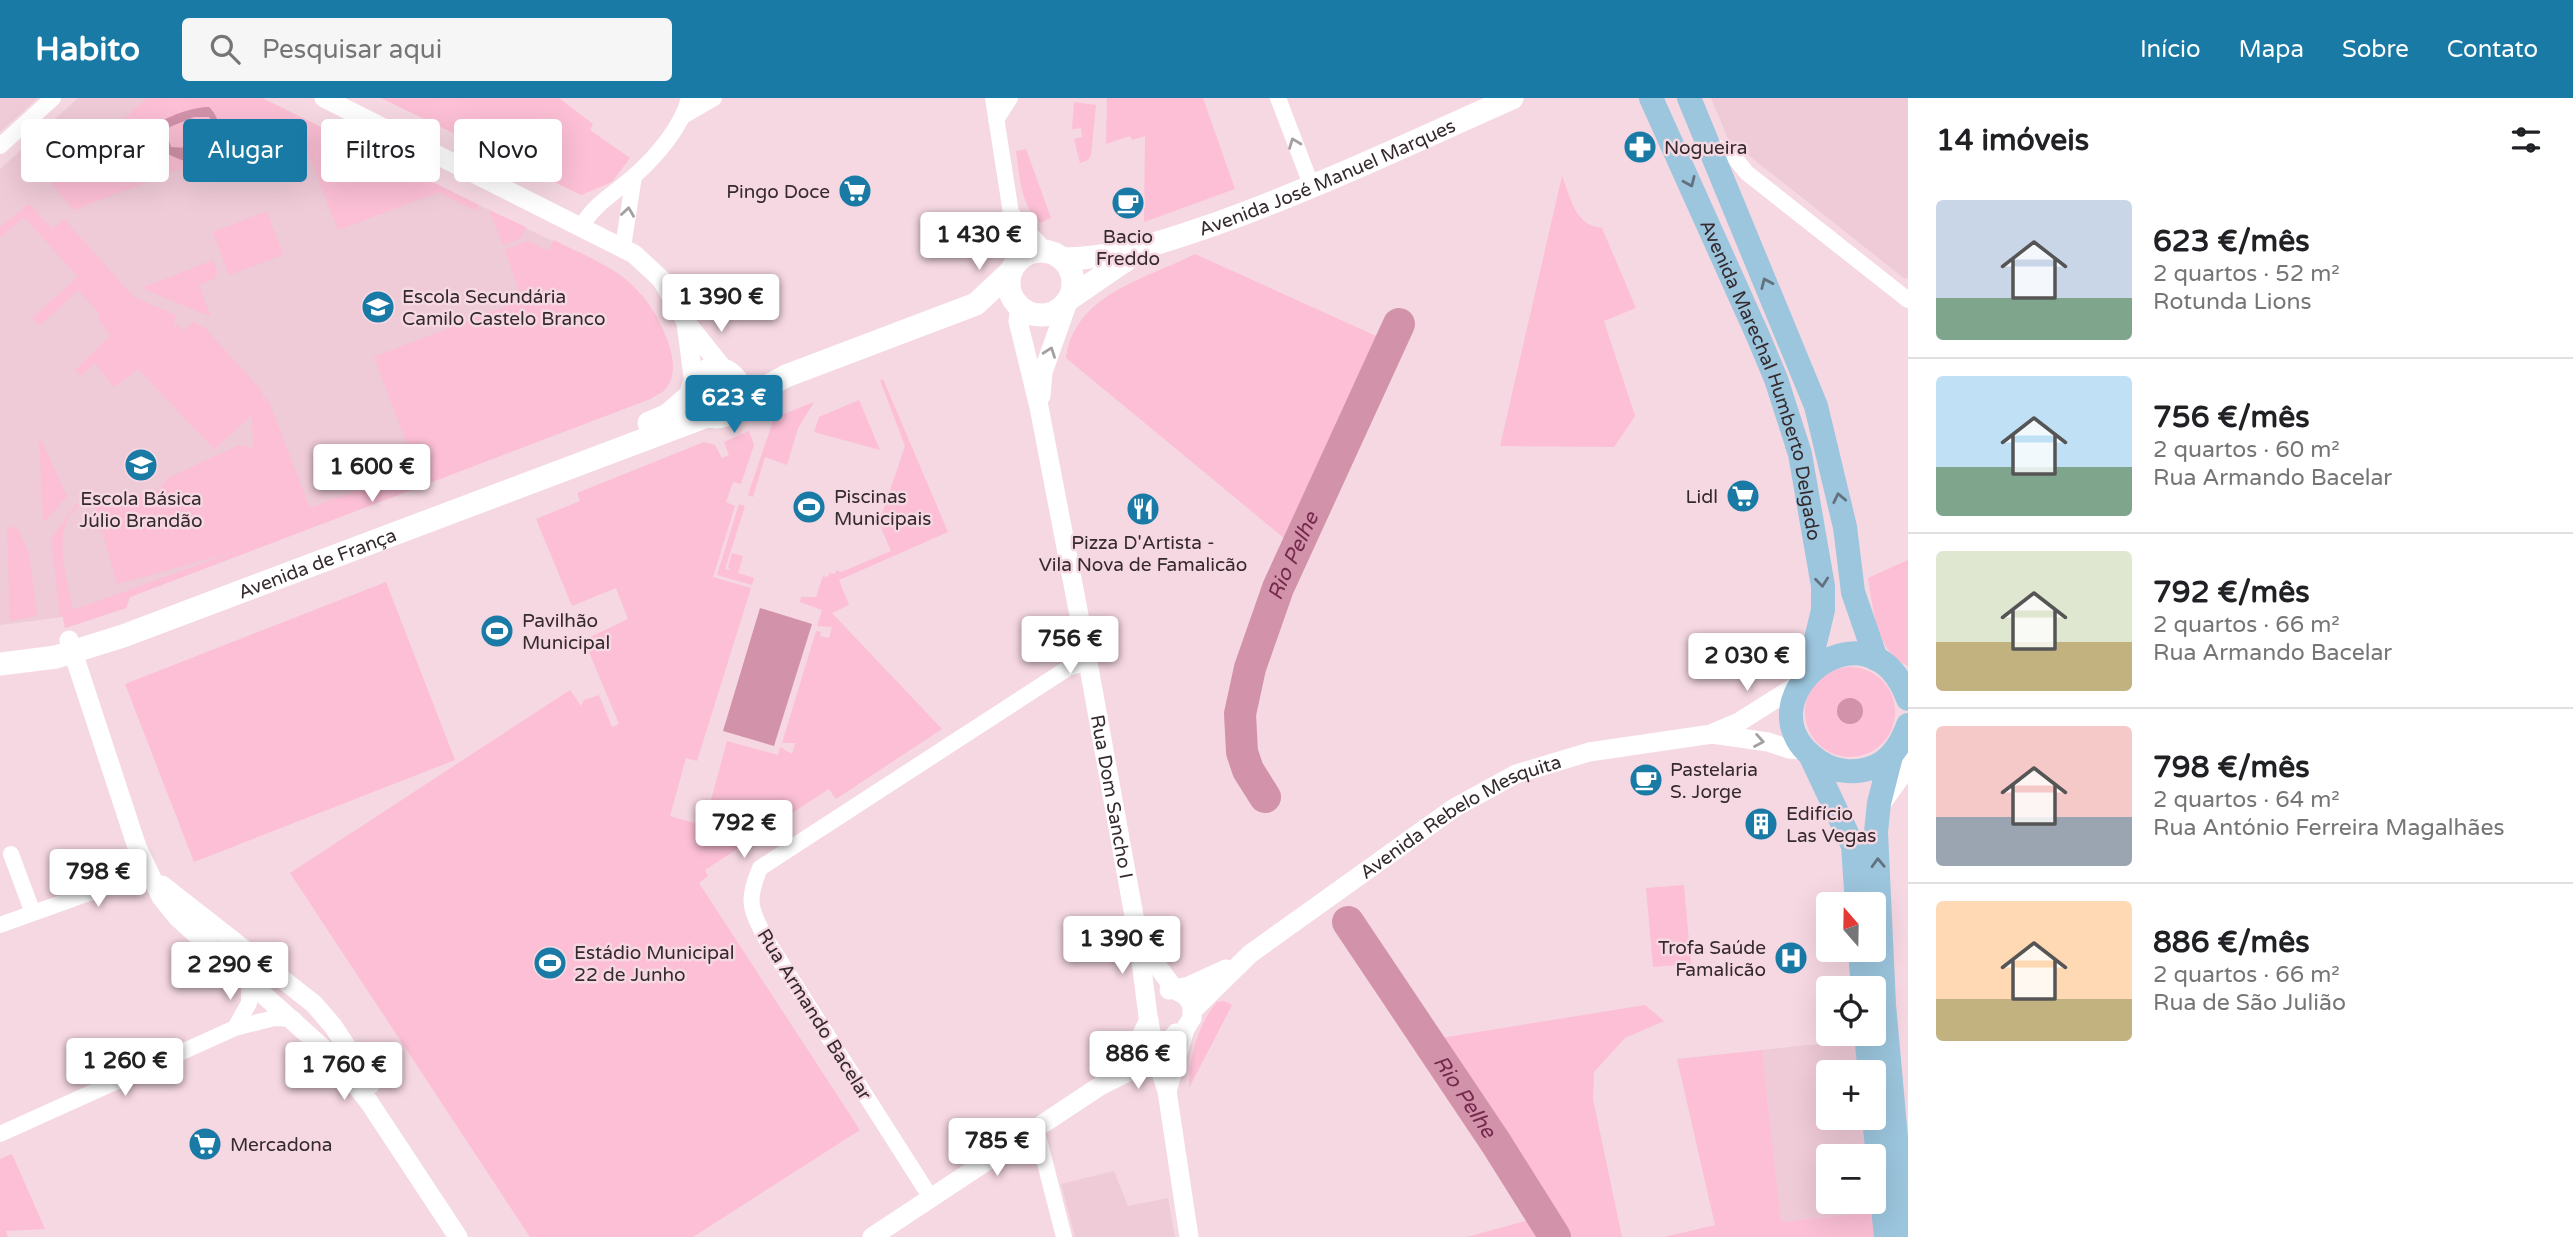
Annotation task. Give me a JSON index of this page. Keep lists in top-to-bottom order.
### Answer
{
  "streets": {
    "main road": ["Avenida José Manuel Marques", "Avenida Marechal Humberto Delgado", "Avenida de França"],
    "street": ["Rua Dom Sancho I", "Avenida Rebelo Mesquita", "Rua Armando Bacelar"]
  },
  "crossings": [
    ["Avenida José Manuel Marques", "Rua Dom Sancho I"],
    ["Avenida Marechal Humberto Delgado", "Avenida Rebelo Mesquita"],
    ["Rua Dom Sancho I", "Avenida Rebelo Mesquita"],
    ["Rua Dom Sancho I", "Rua Armando Bacelar"]
  ],
  "water": ["Rio Pelhe"],
  "places": {
    "pharmacy": ["Nogueira"],
    "supermarket": ["Pingo Doce", "Lidl", "Mercadona"],
    "cafe": ["Bacio Freddo", "Pastelaria S. Jorge"],
    "school or university": ["Escola Secundária Camilo Castelo Branco", "Escola Básica Júlio Brandão"],
    "sports": ["Piscinas Municipais", "Pavilhão Municipal", "Estádio Municipal 22 de Junho"],
    "restaurant": ["Pizza D'Artista - Vila Nova de Famalicão"],
    "building": ["Edifício Las Vegas"],
    "hospital": ["Trofa Saúde Famalicão"]
  },
  "north": "top",
  "page": {
    "header": "Habito",
    "search": "Pesquisar aqui",
    "nav": [
      "Início",
      "Mapa",
      "Sobre",
      "Contato"
    ],
    "heading": "14 imóveis",
    "chip": [
      "Comprar",
      "Alugar",
      "Filtros",
      "Novo"
    ],
    "list": [
      {
        "name": "623 €/mês",
        "note": "2 quartos · 52 m² · Rotunda Lions"
      },
      {
        "name": "756 €/mês",
        "note": "2 quartos · 60 m² · Rua Armando Bacelar"
      },
      {
        "name": "792 €/mês",
        "note": "2 quartos · 66 m² · Rua Armando Bacelar"
      },
      {
        "name": "798 €/mês",
        "note": "2 quartos · 64 m² · Rua António Ferreira Magalhães"
      },
      {
        "name": "886 €/mês",
        "note": "2 quartos · 66 m² · Rua de São Julião"
      }
    ],
    "price": [
      "1 430 €",
      "1 390 €",
      "623 €",
      "1 600 €",
      "756 €",
      "2 030 €",
      "792 €",
      "798 €",
      "1 390 €",
      "2 290 €",
      "886 €",
      "1 260 €",
      "1 760 €",
      "785 €"
    ],
    "map_buttons": ["+", "−"]
  }
}
